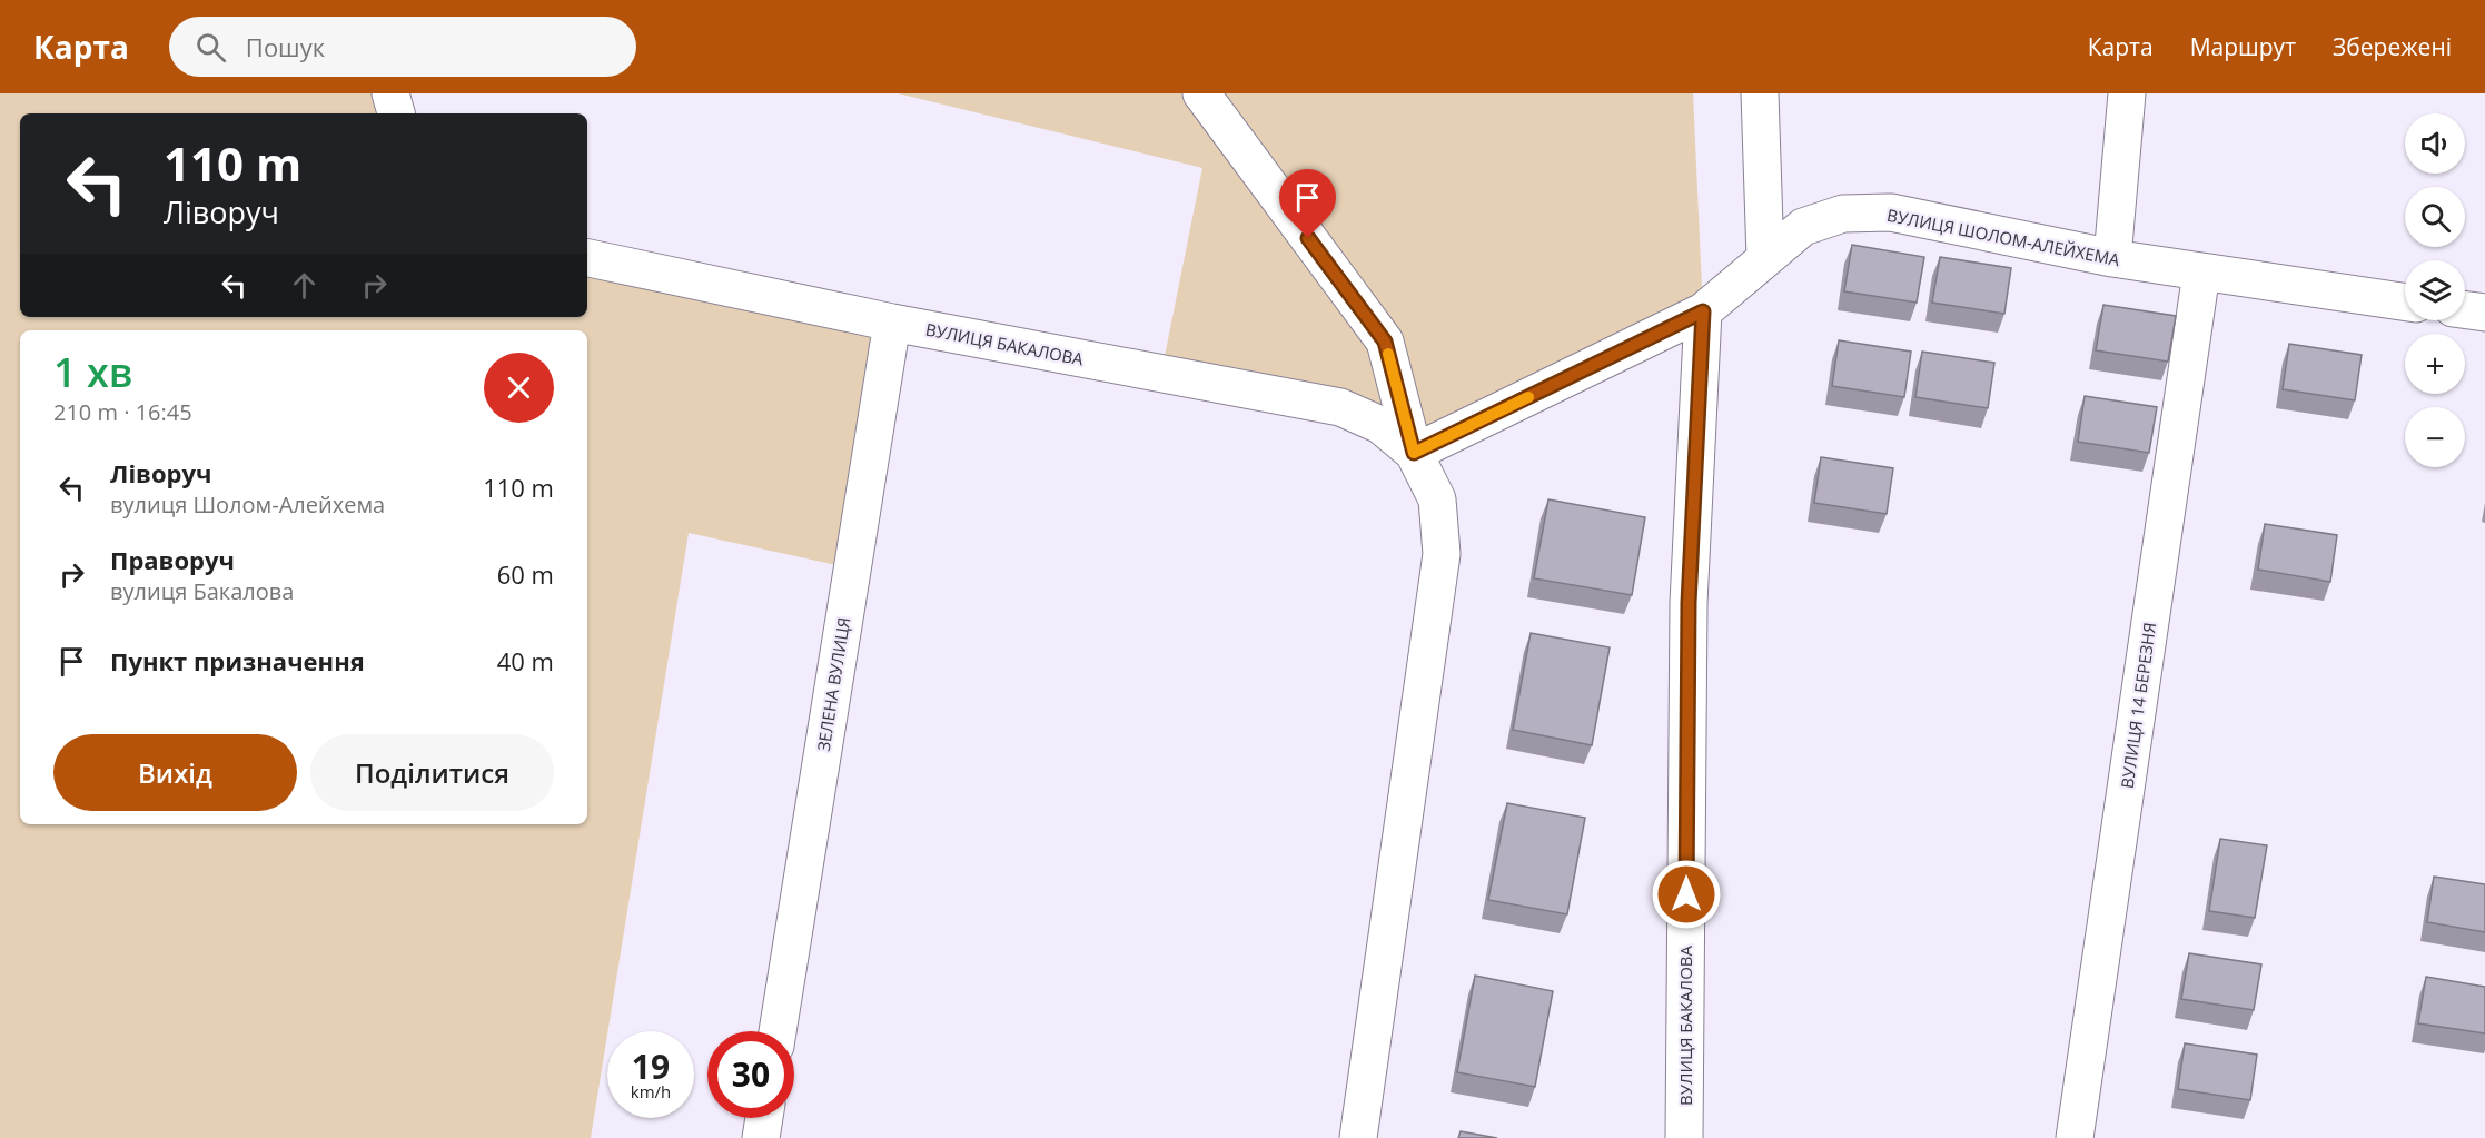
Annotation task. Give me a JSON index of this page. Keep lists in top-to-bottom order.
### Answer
{
  "streets": {
    "street": [
      "ВУЛИЦЯ ШОЛОМ-АЛЕЙХЕМА",
      "ВУЛИЦЯ БАКАЛОВА",
      "ЗЕЛЕНА ВУЛИЦЯ",
      "ВУЛИЦЯ 14 БЕРЕЗНЯ"
    ]
  },
  "crossings": [
    ["ВУЛИЦЯ ШОЛОМ-АЛЕЙХЕМА", "ВУЛИЦЯ БАКАЛОВА"],
    ["ВУЛИЦЯ ШОЛОМ-АЛЕЙХЕМА", "ВУЛИЦЯ 14 БЕРЕЗНЯ"],
    ["ВУЛИЦЯ БАКАЛОВА", "ЗЕЛЕНА ВУЛИЦЯ"]
  ],
  "page": {
    "header": "Карта",
    "search": "Пошук",
    "nav": ["Карта", "Маршрут", "Збережені"],
    "map_buttons": ["+", "−"],
    "turn": ["110 m", "Ліворуч"],
    "heading": ["1 хв", "210 m · 16:45"],
    "list": [
      {
        "name": "Ліворуч",
        "note": "вулиця Шолом-Алейхема",
        "value": "110 m"
      },
      {
        "name": "Праворуч",
        "note": "вулиця Бакалова",
        "value": "60 m"
      },
      {
        "name": "Пункт призначення",
        "value": "40 m"
      }
    ],
    "buttons": ["Вихід", "Поділитися"],
    "speed": "19 km/h",
    "limit": "30"
  }
}
